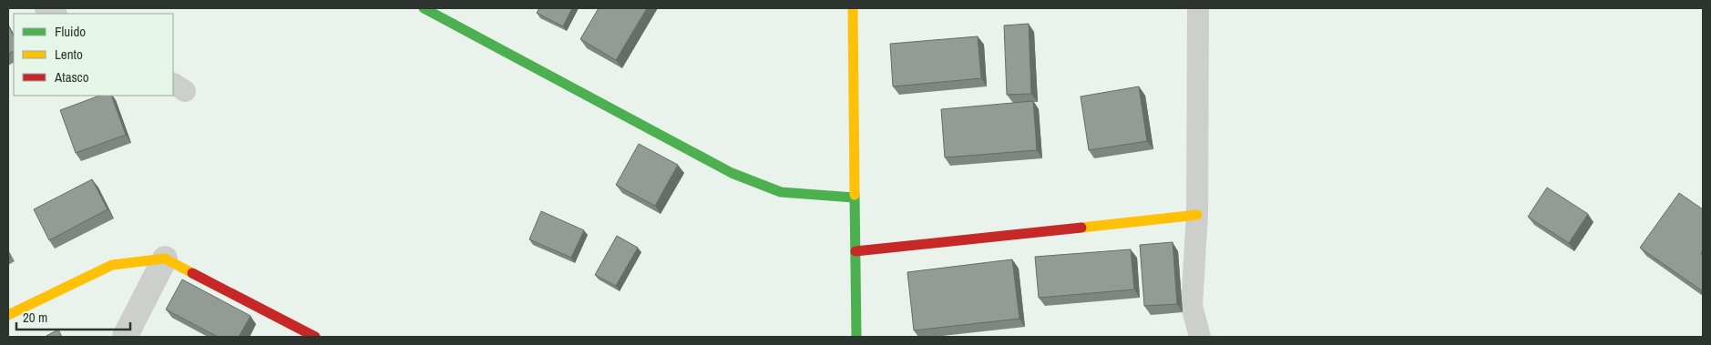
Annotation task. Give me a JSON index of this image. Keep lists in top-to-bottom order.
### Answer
{
  "legend": ["Fluido", "Lento", "Atasco"],
  "scale_bar": "20 m"
}
